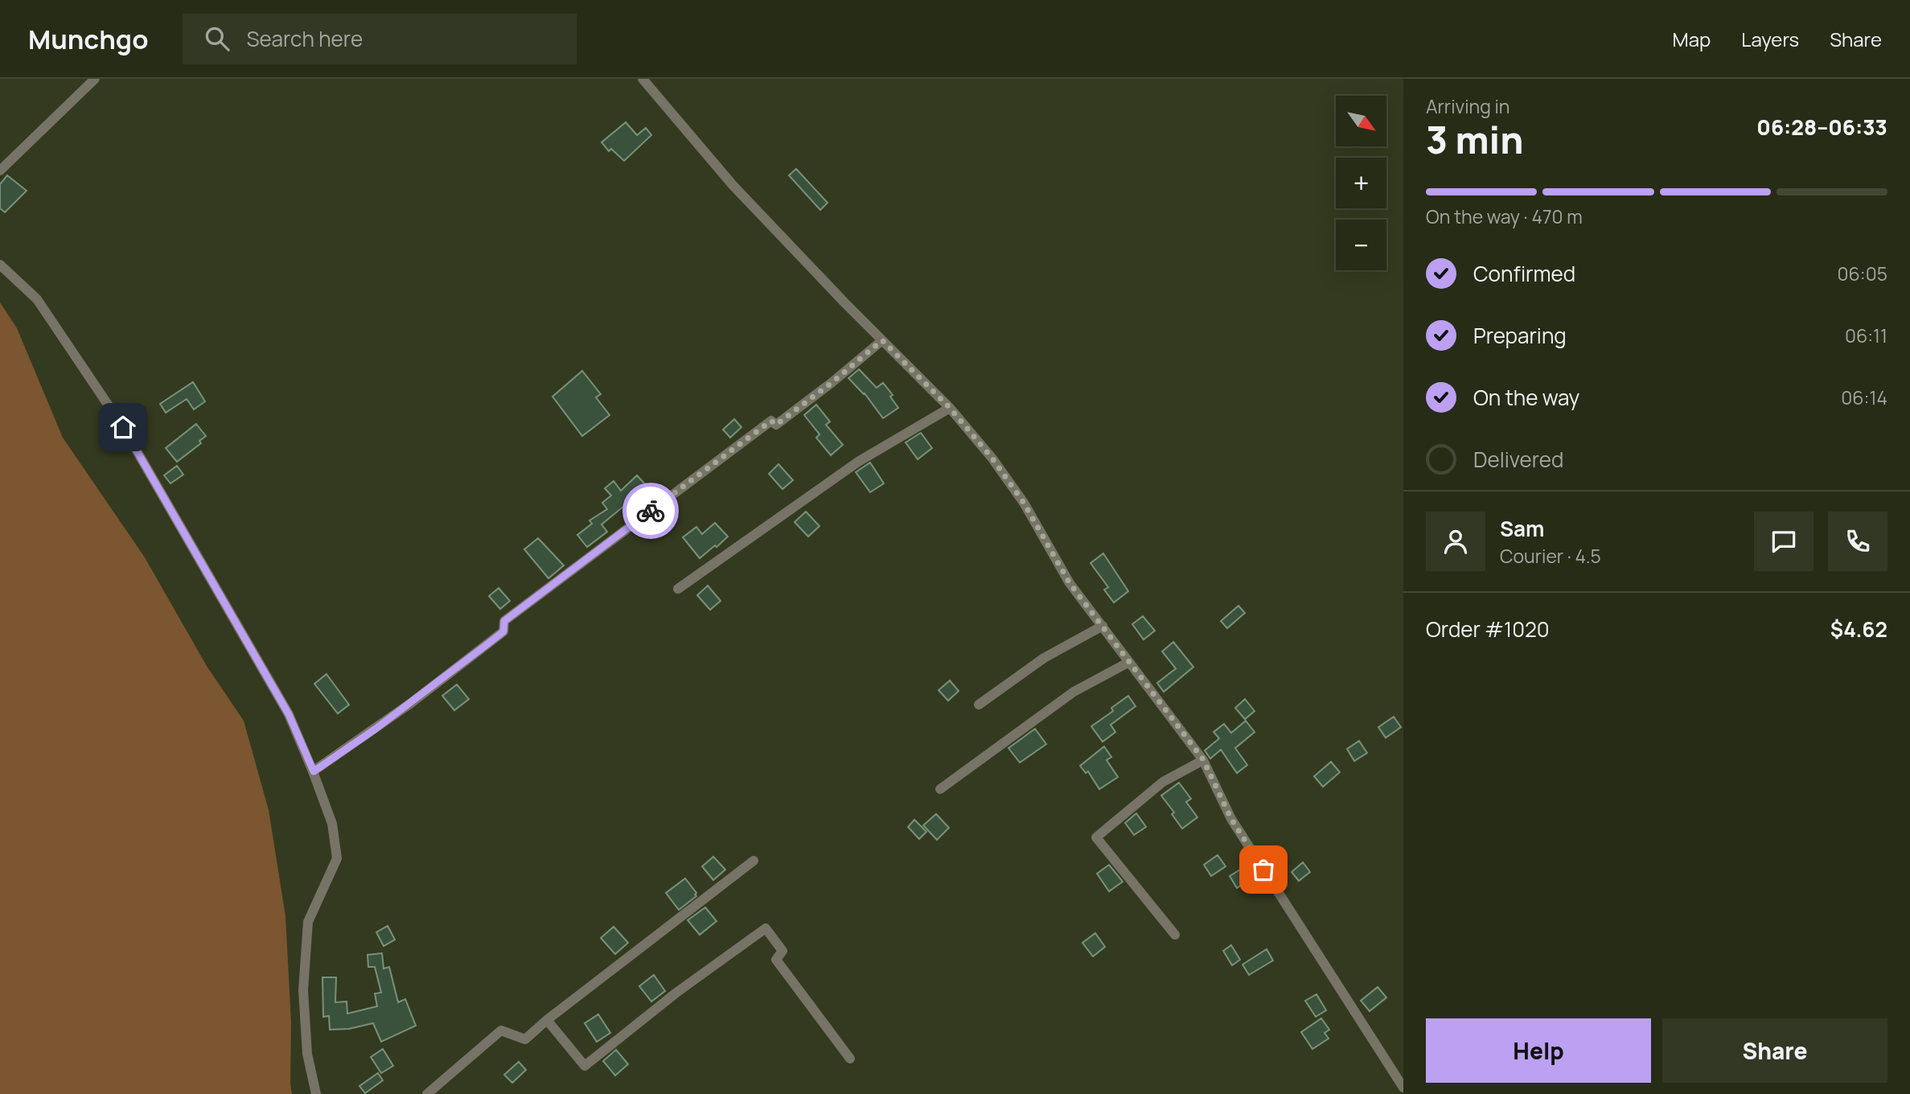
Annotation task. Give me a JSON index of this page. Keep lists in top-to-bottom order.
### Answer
{
  "north": "bottom right",
  "page": {
    "header": "Munchgo",
    "search": "Search here",
    "nav": ["Map", "Layers", "Share"],
    "heading": ["3 min", "Arriving in", "06:28–06:33"],
    "panel": [
      "Sam",
      "Courier · 4.5",
      "Order #1020",
      "$4.62"
    ],
    "map_buttons": ["+", "−"],
    "bar": "On the way · 470 m",
    "list": [
      ["Confirmed", "06:05"],
      ["Preparing", "06:11"],
      ["On the way", "06:14"],
      "Delivered"
    ],
    "buttons": ["Help", "Share"]
  }
}
